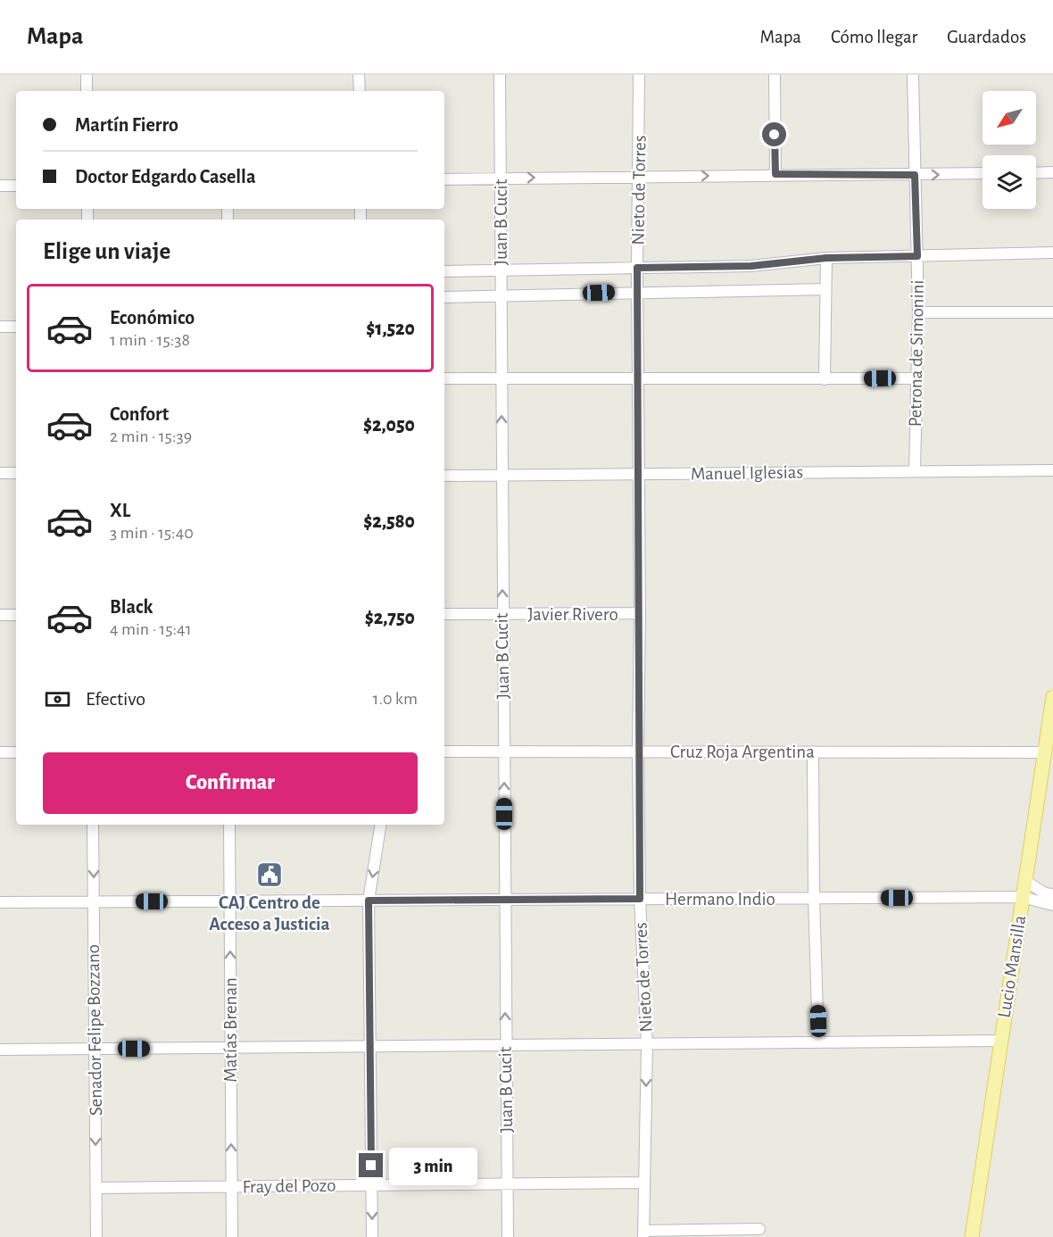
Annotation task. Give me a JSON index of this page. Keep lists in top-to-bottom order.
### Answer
{
  "streets": {
    "main road": ["Lucio Mansilla"],
    "street": [
      "Nieto de Torres",
      "Juan B Cucit",
      "Petrona de Simonini",
      "Manuel Iglesias",
      "Javier Rivero",
      "Cruz Roja Argentina",
      "Hermano Indio",
      "Senador Felipe Bozzano",
      "Matías Brenan",
      "Fray del Pozo"
    ]
  },
  "crossings": [
    ["Nieto de Torres", "Manuel Iglesias"],
    ["Nieto de Torres", "Javier Rivero"],
    ["Nieto de Torres", "Cruz Roja Argentina"],
    ["Nieto de Torres", "Hermano Indio"],
    ["Nieto de Torres", "Fray del Pozo"],
    ["Juan B Cucit", "Manuel Iglesias"],
    ["Juan B Cucit", "Javier Rivero"],
    ["Juan B Cucit", "Cruz Roja Argentina"],
    ["Juan B Cucit", "Hermano Indio"],
    ["Juan B Cucit", "Fray del Pozo"],
    ["Petrona de Simonini", "Manuel Iglesias"],
    ["Cruz Roja Argentina", "Lucio Mansilla"],
    ["Hermano Indio", "Lucio Mansilla"],
    ["Hermano Indio", "Senador Felipe Bozzano"],
    ["Hermano Indio", "Matías Brenan"],
    ["Senador Felipe Bozzano", "Fray del Pozo"],
    ["Matías Brenan", "Fray del Pozo"]
  ],
  "one_way": ["Juan B Cucit", "Senador Felipe Bozzano", "Matías Brenan"],
  "places": {
    "public building": ["CAJ Centro de Acceso a Justicia"]
  },
  "north": "bottom left",
  "page": {
    "header": "Mapa",
    "nav": ["Mapa", "Cómo llegar", "Guardados"],
    "banner": ["Martín Fierro", "Doctor Edgardo Casella"],
    "heading": "Elige un viaje",
    "list": [
      {
        "name": "Económico",
        "note": "1 min · 15:38",
        "value": "$1,520"
      },
      {
        "name": "Confort",
        "note": "2 min · 15:39",
        "value": "$2,050"
      },
      {
        "name": "XL",
        "note": "3 min · 15:40",
        "value": "$2,580"
      },
      {
        "name": "Black",
        "note": "4 min · 15:41",
        "value": "$2,750"
      }
    ],
    "pay": ["Efectivo", "1.0 km"],
    "buttons": "Confirmar",
    "bubble": "3 min"
  }
}
